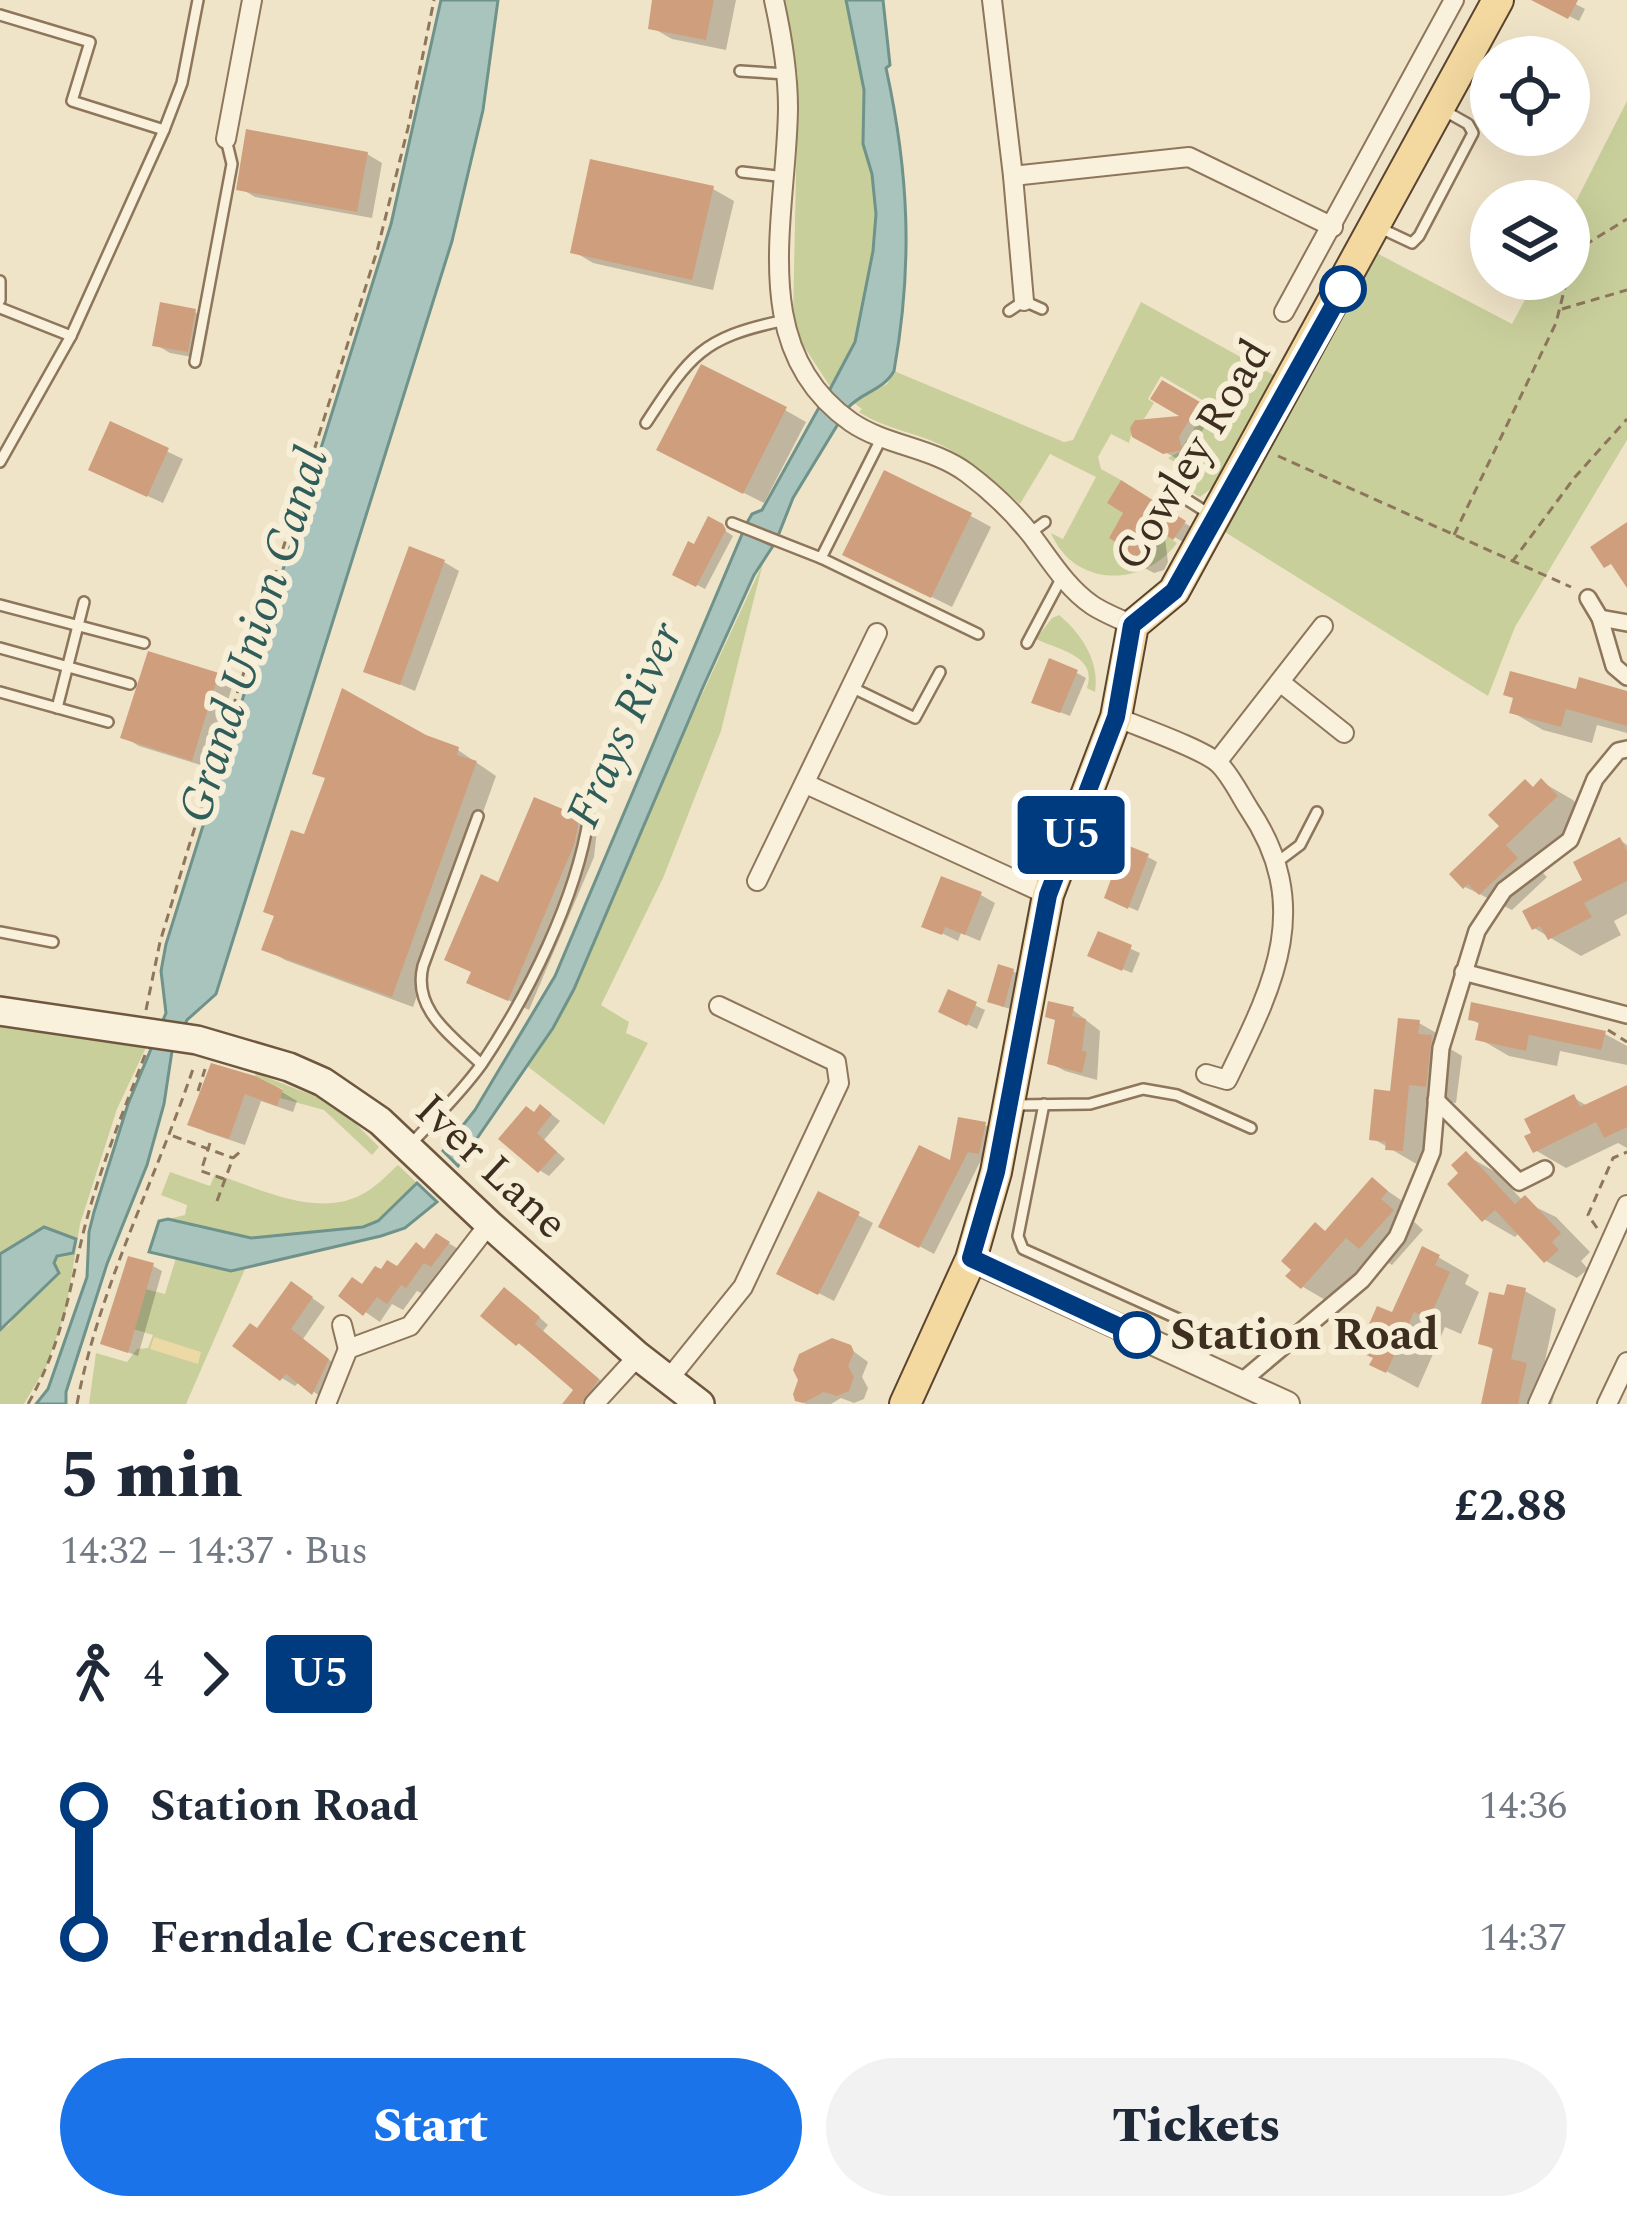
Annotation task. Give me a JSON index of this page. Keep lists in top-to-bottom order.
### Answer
{
  "streets": {
    "main road": ["Cowley Road", "Iver Lane"]
  },
  "water": ["Grand Union Canal", "Frays River"],
  "places": ["Station Road"],
  "lines": ["bus line U5"],
  "page": {
    "on_map": "U5",
    "heading": ["5 min", "14:32 – 14:37 · Bus", "£2.88"],
    "legs": ["4", "U5"],
    "list": [
      {
        "name": "Station Road",
        "value": "14:36"
      },
      {
        "name": "Ferndale Crescent",
        "value": "14:37"
      }
    ],
    "buttons": ["Start", "Tickets"]
  }
}
